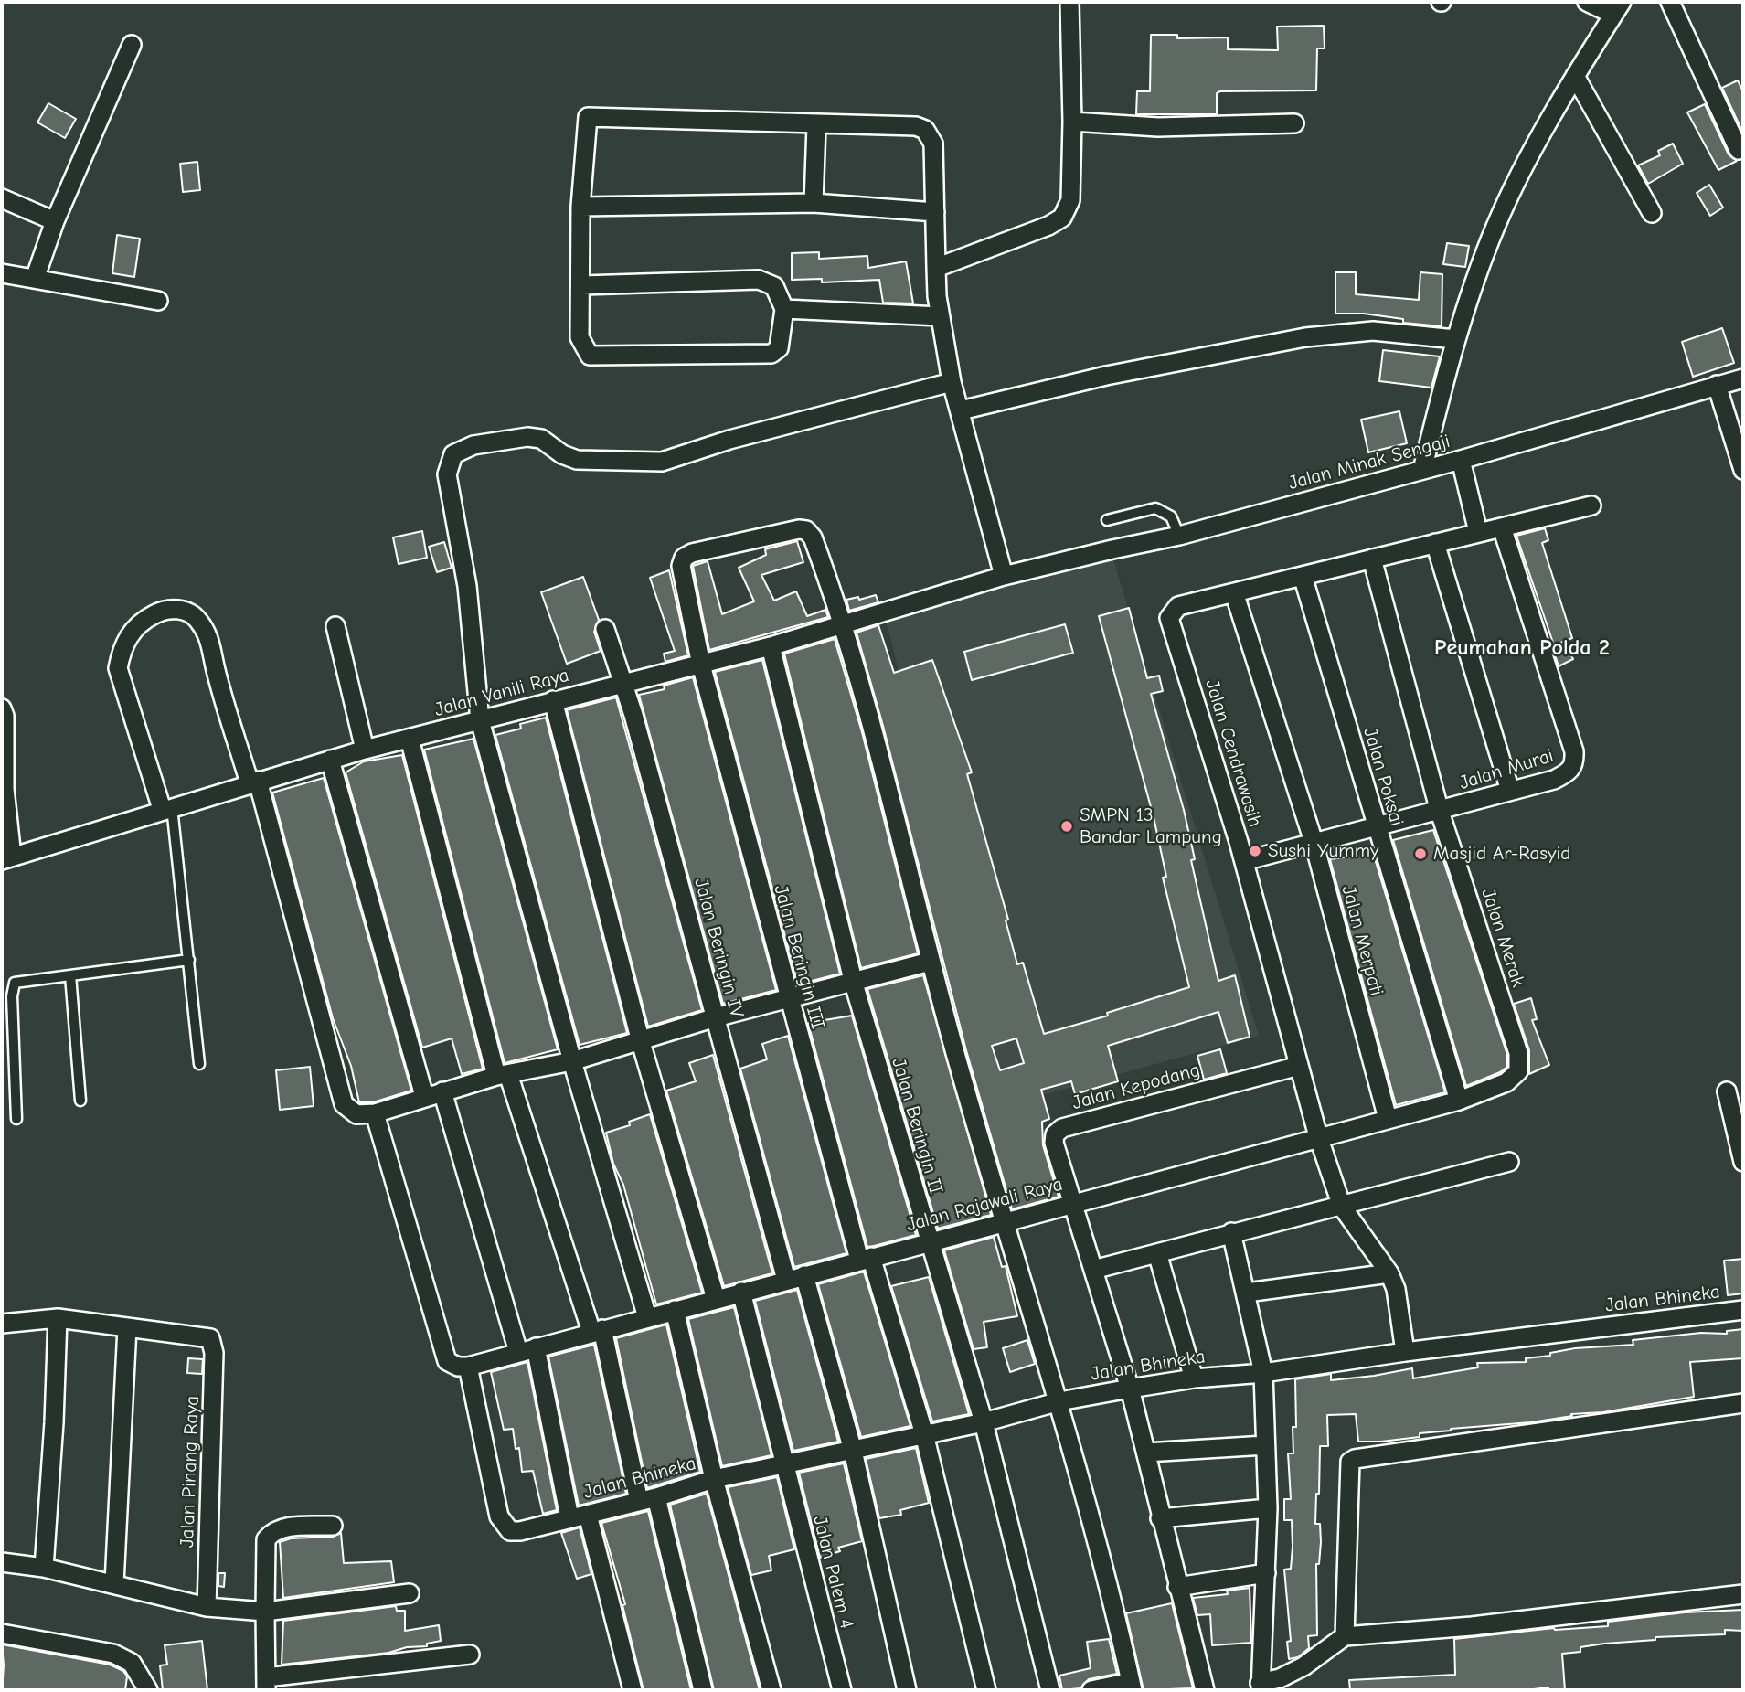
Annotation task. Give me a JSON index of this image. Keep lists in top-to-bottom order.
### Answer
{
  "streets": {
    "street": [
      "Jalan Minak Sengaji",
      "Jalan Vanili Raya",
      "Jalan Cendrawasih",
      "Jalan Murai",
      "Jalan Poksai",
      "Jalan Merak",
      "Jalan Merpati",
      "Jalan Beringin IV",
      "Jalan Beringin III",
      "Jalan Kepodang",
      "Jalan Beringin II",
      "Jalan Rajawali Raya",
      "Jalan Bhineka",
      "Jalan Pinang Raya",
      "Jalan Palem 4"
    ]
  },
  "crossings": [
    ["Jalan Minak Sengaji", "Jalan Vanili Raya"],
    ["Jalan Vanili Raya", "Jalan Beringin IV"],
    ["Jalan Vanili Raya", "Jalan Beringin III"],
    ["Jalan Vanili Raya", "Jalan Beringin II"],
    ["Jalan Cendrawasih", "Jalan Murai"],
    ["Jalan Cendrawasih", "Jalan Poksai"],
    ["Jalan Cendrawasih", "Jalan Merak"],
    ["Jalan Cendrawasih", "Jalan Merpati"],
    ["Jalan Cendrawasih", "Jalan Kepodang"],
    ["Jalan Cendrawasih", "Jalan Rajawali Raya"],
    ["Jalan Cendrawasih", "Jalan Bhineka"],
    ["Jalan Murai", "Jalan Poksai"],
    ["Jalan Murai", "Jalan Merak"],
    ["Jalan Murai", "Jalan Merpati"],
    ["Jalan Poksai", "Jalan Rajawali Raya"],
    ["Jalan Merak", "Jalan Rajawali Raya"],
    ["Jalan Merpati", "Jalan Rajawali Raya"],
    ["Jalan Beringin IV", "Jalan Rajawali Raya"],
    ["Jalan Beringin III", "Jalan Rajawali Raya"],
    ["Jalan Beringin III", "Jalan Bhineka"],
    ["Jalan Kepodang", "Jalan Rajawali Raya"],
    ["Jalan Kepodang", "Jalan Bhineka"],
    ["Jalan Beringin II", "Jalan Rajawali Raya"],
    ["Jalan Beringin II", "Jalan Bhineka"],
    ["Jalan Rajawali Raya", "Jalan Bhineka"],
    ["Jalan Rajawali Raya", "Jalan Palem 4"],
    ["Jalan Bhineka", "Jalan Palem 4"]
  ],
  "districts": ["Peumahan Polda 2"],
  "places": ["SMPN 13 Bandar Lampung", "Sushi Yummy", "Masjid Ar-Rasyid"]
}
